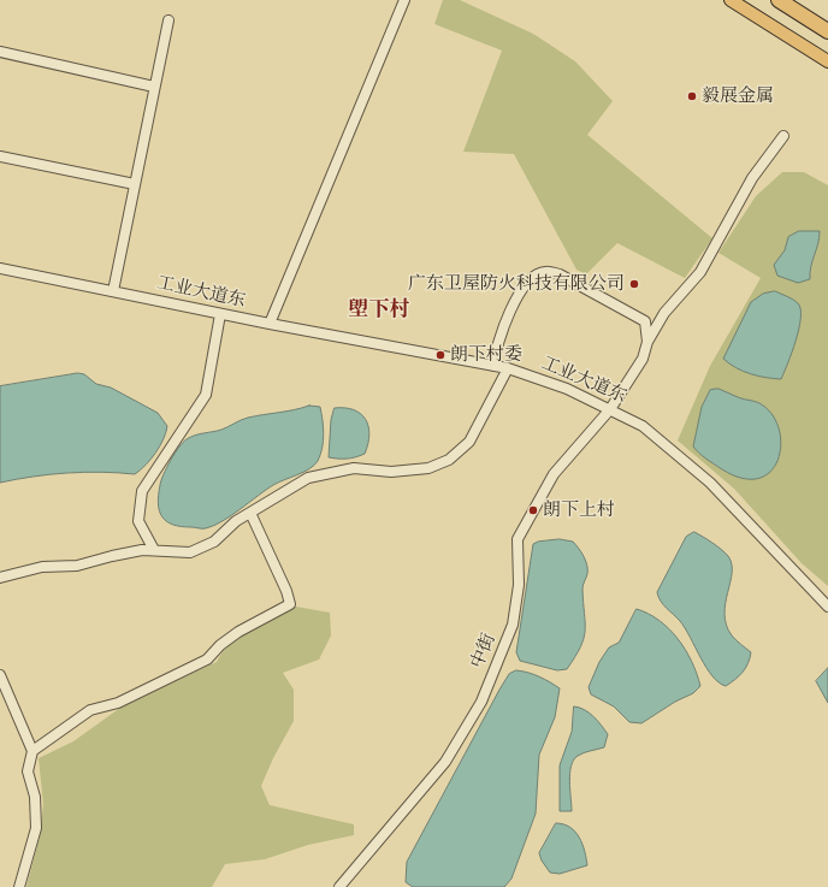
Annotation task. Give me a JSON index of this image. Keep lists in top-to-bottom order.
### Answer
{
  "streets": {
    "street": ["工业大道东", "中街"]
  },
  "crossings": [
    ["工业大道东", "中街"]
  ],
  "districts": ["塱下村"],
  "places": [
    "毅展金属",
    "广东卫屋防火科技有限公司",
    "朗下村委",
    "朗下上村"
  ]
}
